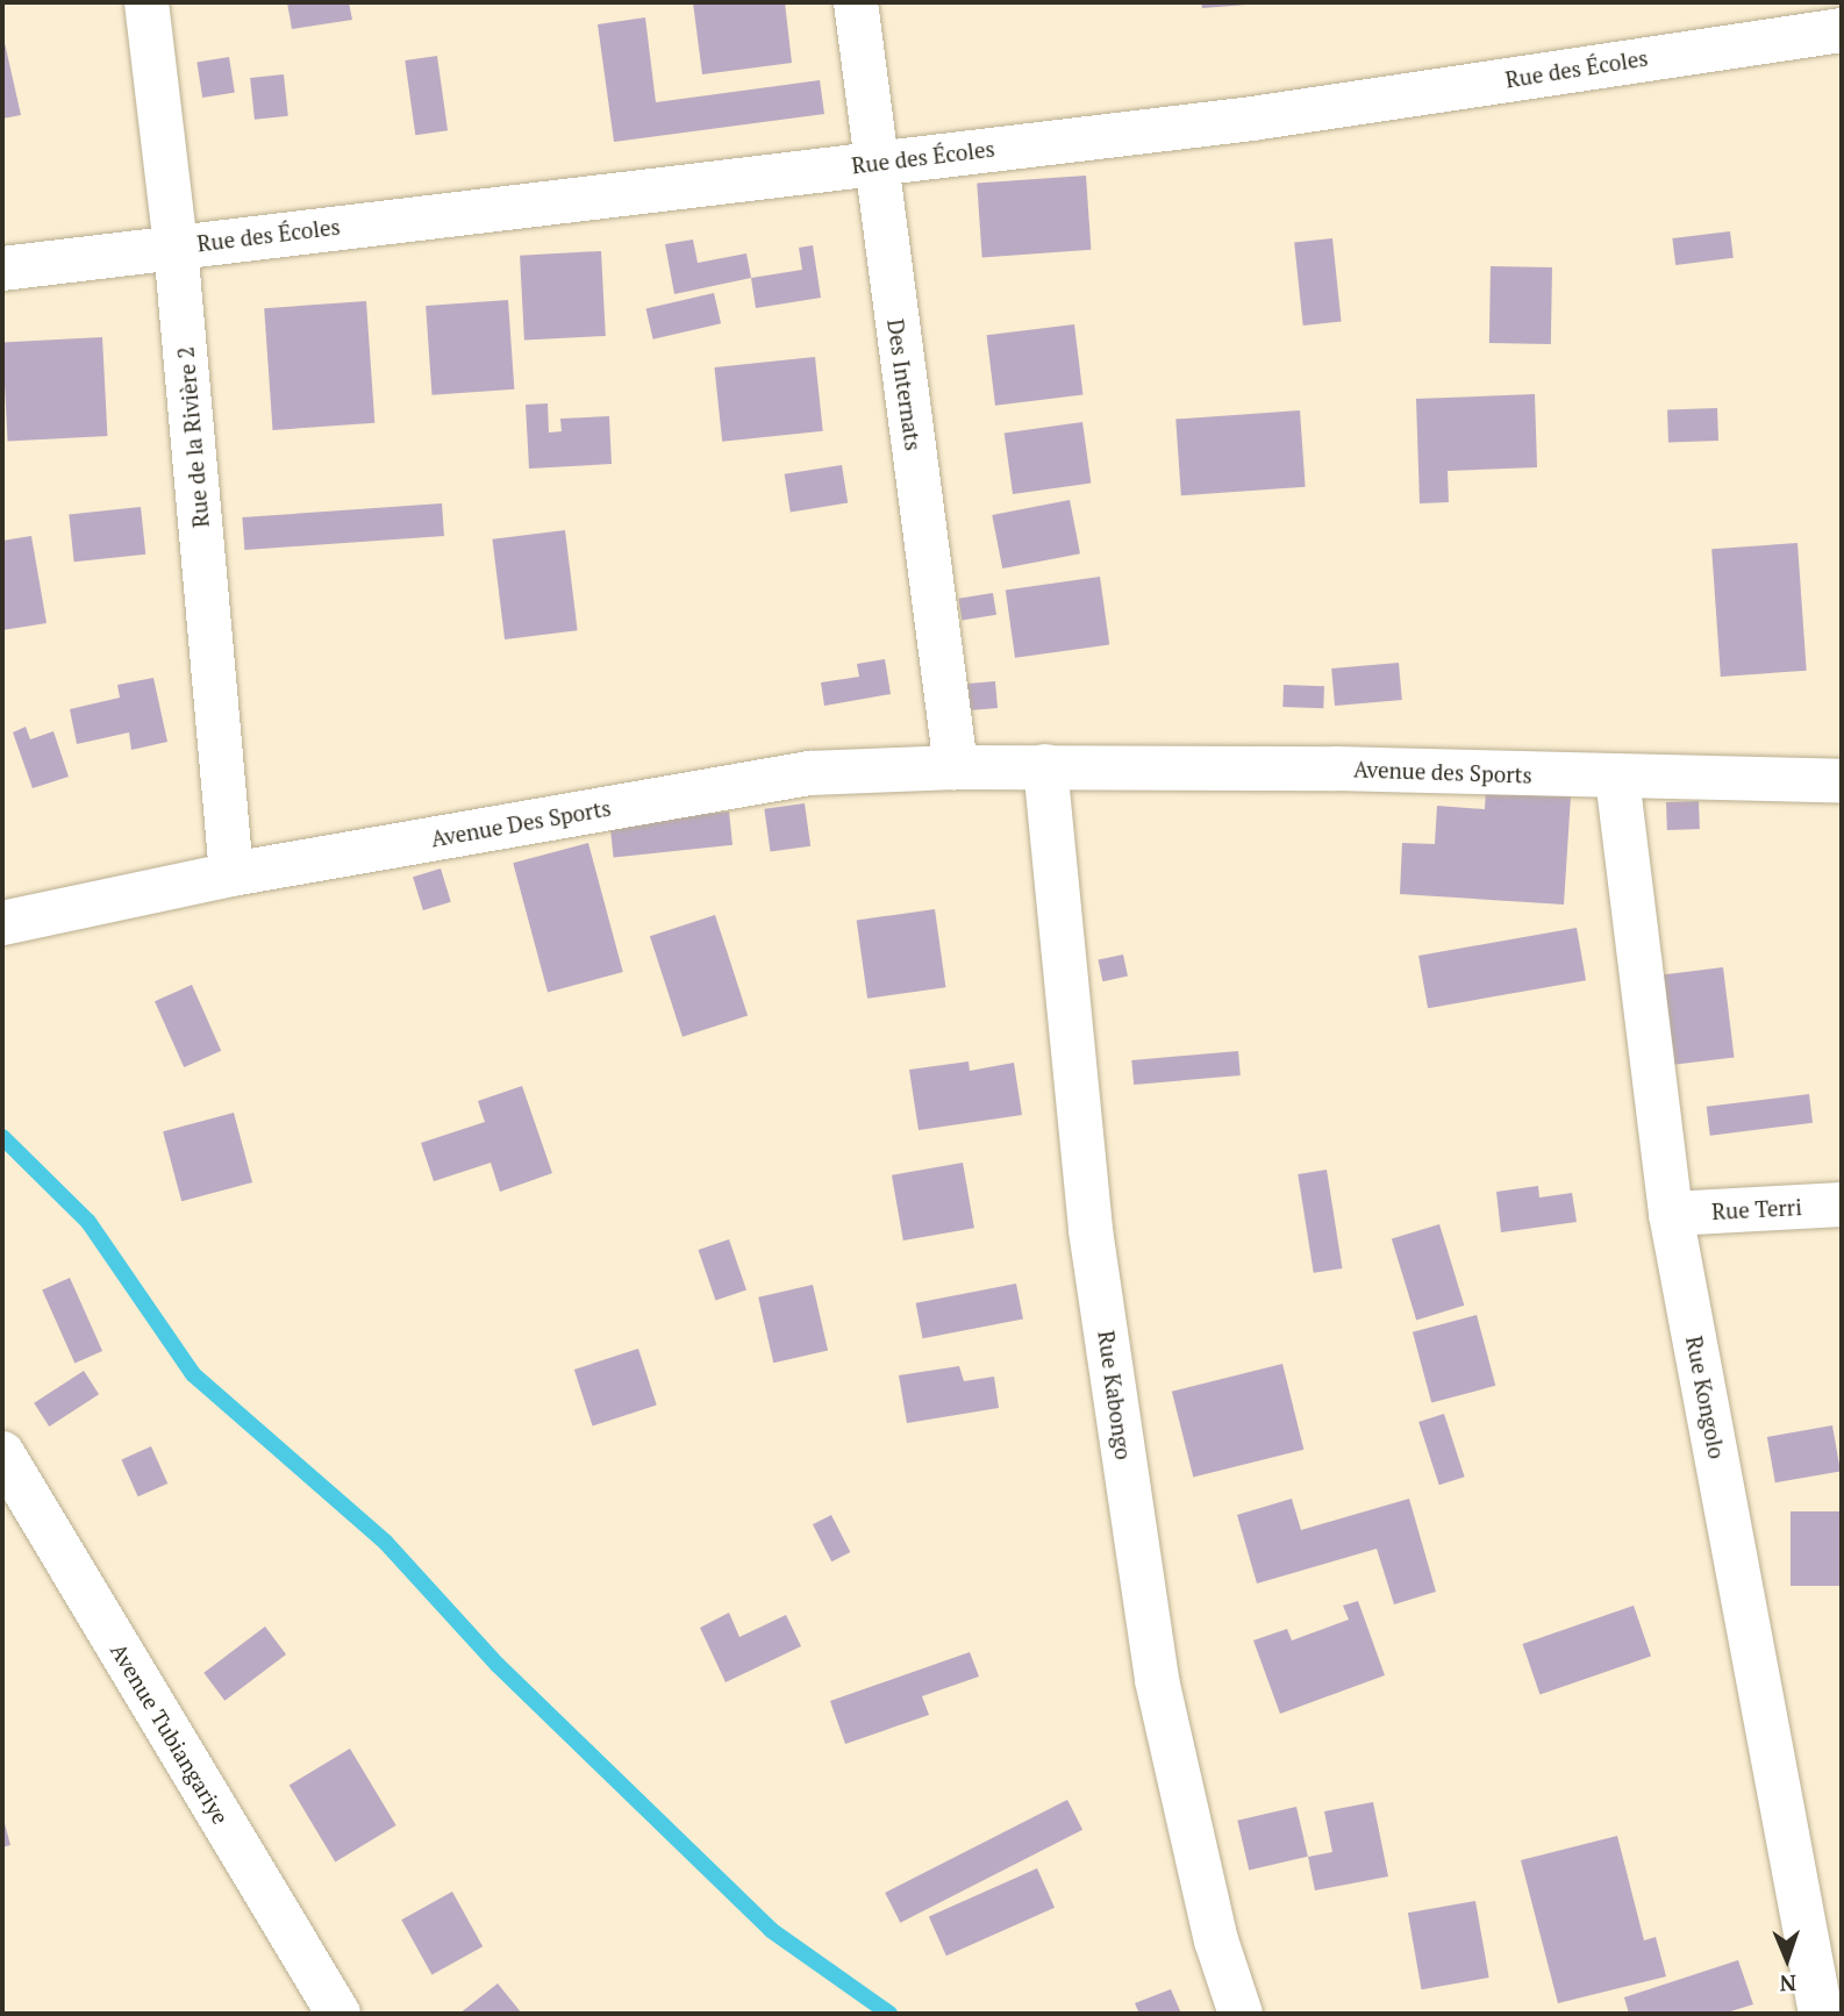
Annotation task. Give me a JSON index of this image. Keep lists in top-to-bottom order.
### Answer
{
  "streets": {
    "street": [
      "Rue des Écoles",
      "Des Internats",
      "Rue de la Rivière 2",
      "Avenue des Sports",
      "Avenue Des Sports",
      "Rue Terri",
      "Rue Kabongo",
      "Rue Kongolo",
      "Avenue Tubiangariye"
    ]
  },
  "crossings": [
    ["Rue des Écoles", "Des Internats"],
    ["Rue des Écoles", "Rue de la Rivière 2"],
    ["Des Internats", "Avenue Des Sports"],
    ["Rue de la Rivière 2", "Avenue Des Sports"],
    ["Avenue des Sports", "Avenue Des Sports"],
    ["Avenue des Sports", "Rue Kabongo"],
    ["Avenue des Sports", "Rue Kongolo"],
    ["Avenue Des Sports", "Rue Kabongo"],
    ["Rue Terri", "Rue Kongolo"]
  ],
  "north": "bottom"
}
